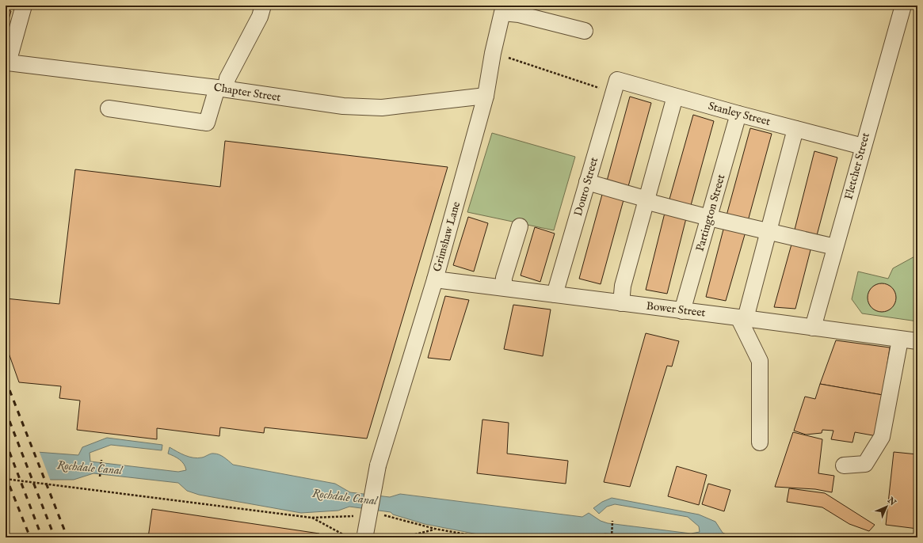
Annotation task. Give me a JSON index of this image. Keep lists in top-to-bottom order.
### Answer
{
  "streets": {
    "street": [
      "Chapter Street",
      "Stanley Street",
      "Fletcher Street",
      "Douro Street",
      "Partington Street",
      "Grimshaw Lane",
      "Bower Street"
    ]
  },
  "crossings": [
    ["Chapter Street", "Grimshaw Lane"],
    ["Stanley Street", "Fletcher Street"],
    ["Stanley Street", "Douro Street"],
    ["Stanley Street", "Partington Street"],
    ["Fletcher Street", "Bower Street"],
    ["Douro Street", "Bower Street"],
    ["Partington Street", "Bower Street"],
    ["Grimshaw Lane", "Bower Street"]
  ],
  "water": ["Rochdale Canal"],
  "north": "top right"
}
